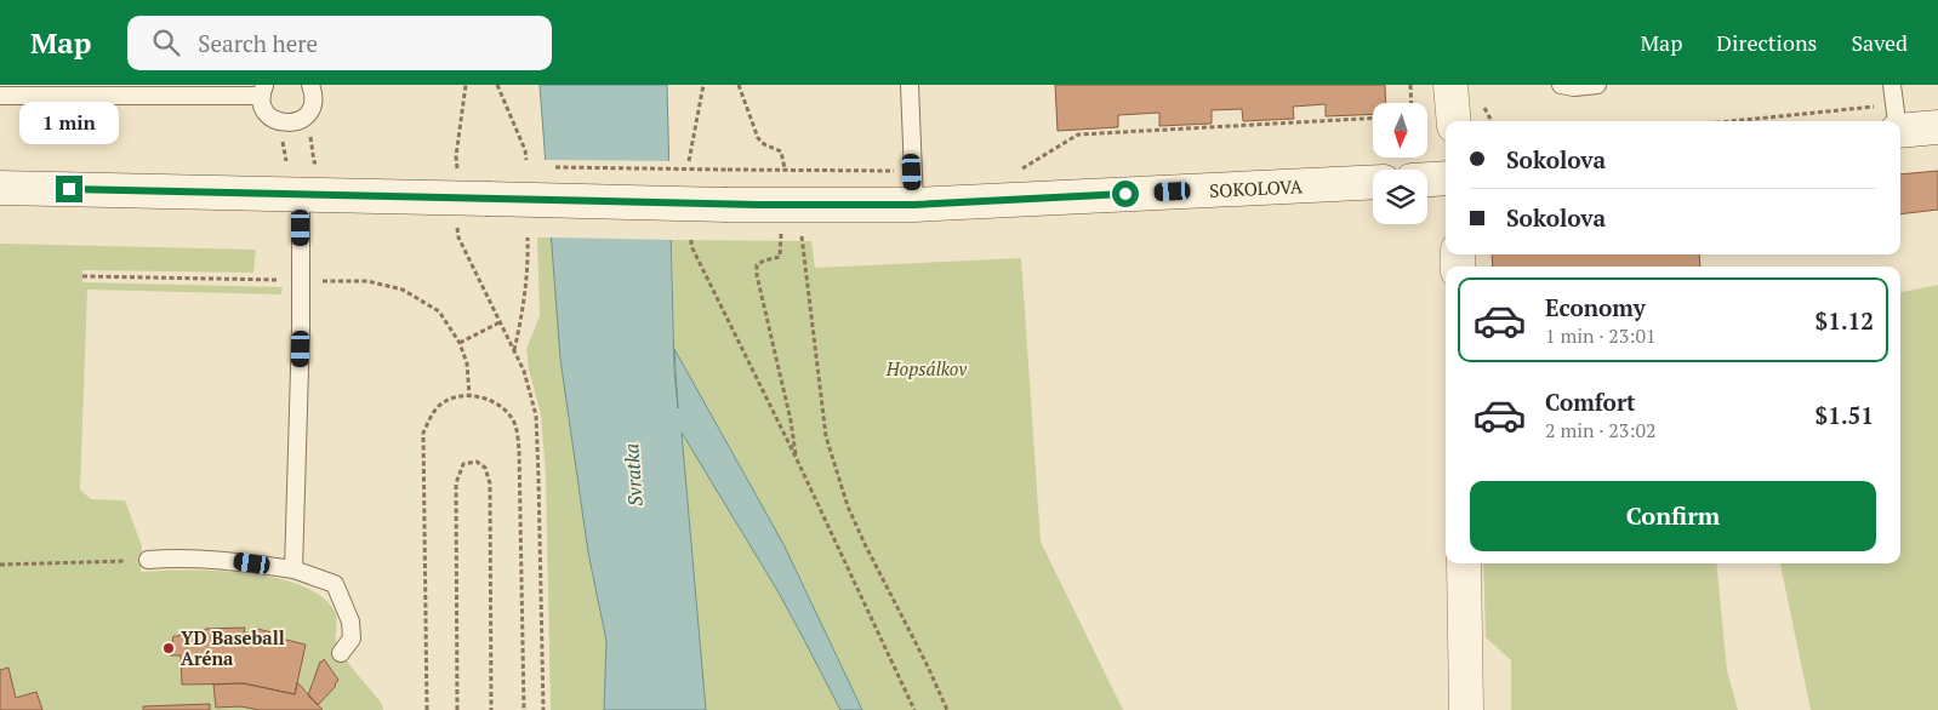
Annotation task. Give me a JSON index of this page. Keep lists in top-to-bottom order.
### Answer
{
  "streets": {
    "street": ["SOKOLOVA"]
  },
  "water": ["Svratka"],
  "parks": ["Hopsálkov"],
  "places": ["YD Baseball Aréna"],
  "north": "bottom",
  "page": {
    "header": "Map",
    "search": "Search here",
    "nav": ["Map", "Directions", "Saved"],
    "bubble": "1 min",
    "banner": ["Sokolova", "Sokolova"],
    "list": [
      {
        "name": "Economy",
        "note": "1 min · 23:01",
        "value": "$1.12"
      },
      {
        "name": "Comfort",
        "note": "2 min · 23:02",
        "value": "$1.51"
      }
    ],
    "buttons": "Confirm"
  }
}
